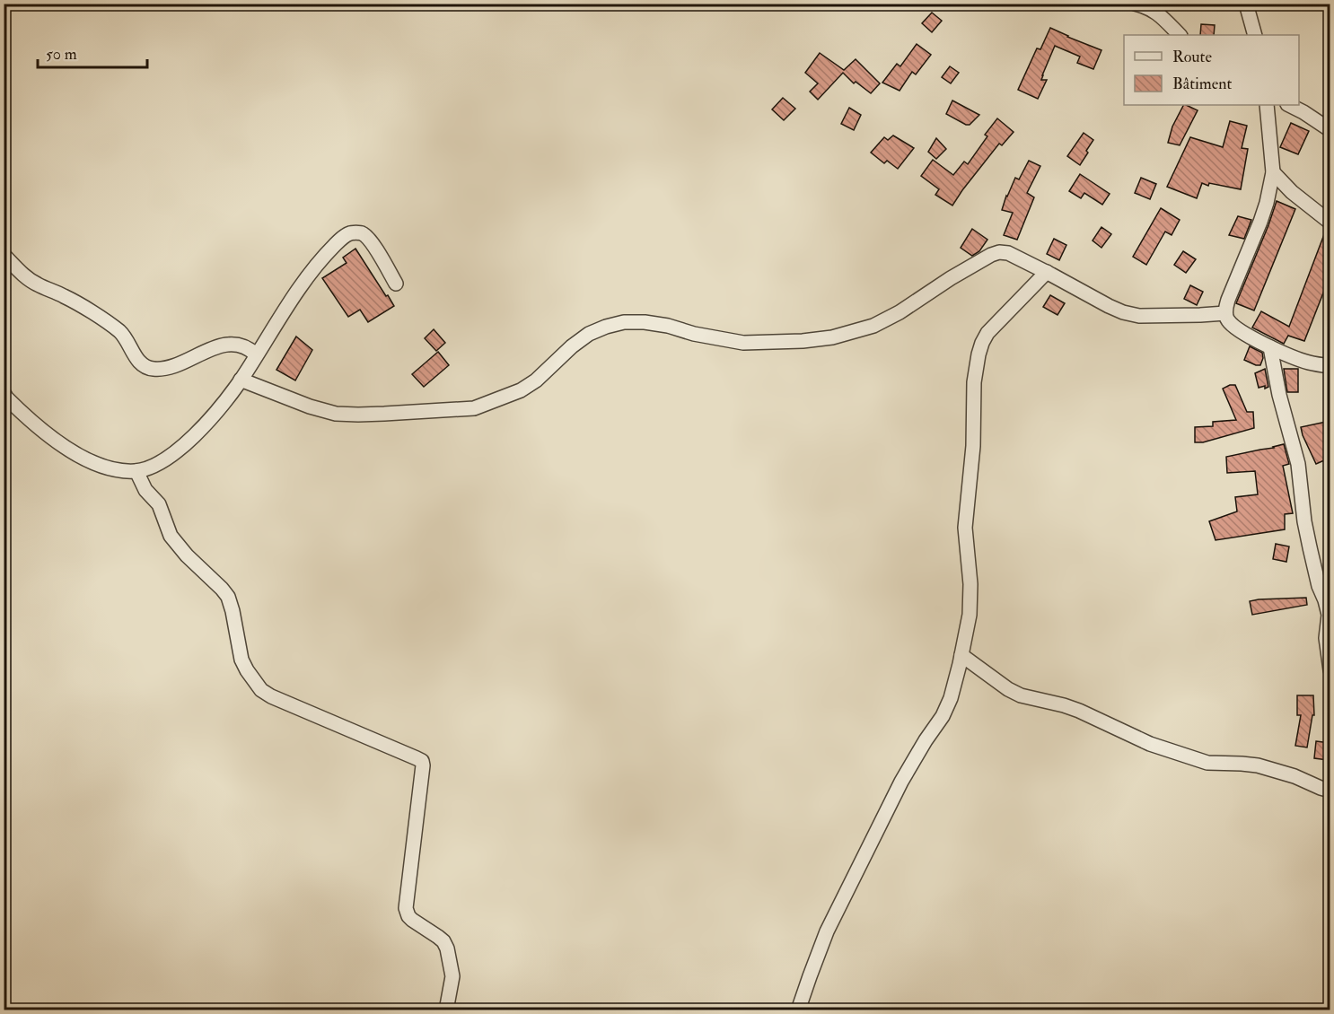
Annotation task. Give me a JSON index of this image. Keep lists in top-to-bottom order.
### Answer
{
  "legend": ["Route", "Bâtiment"],
  "scale_bar": "50 m"
}
